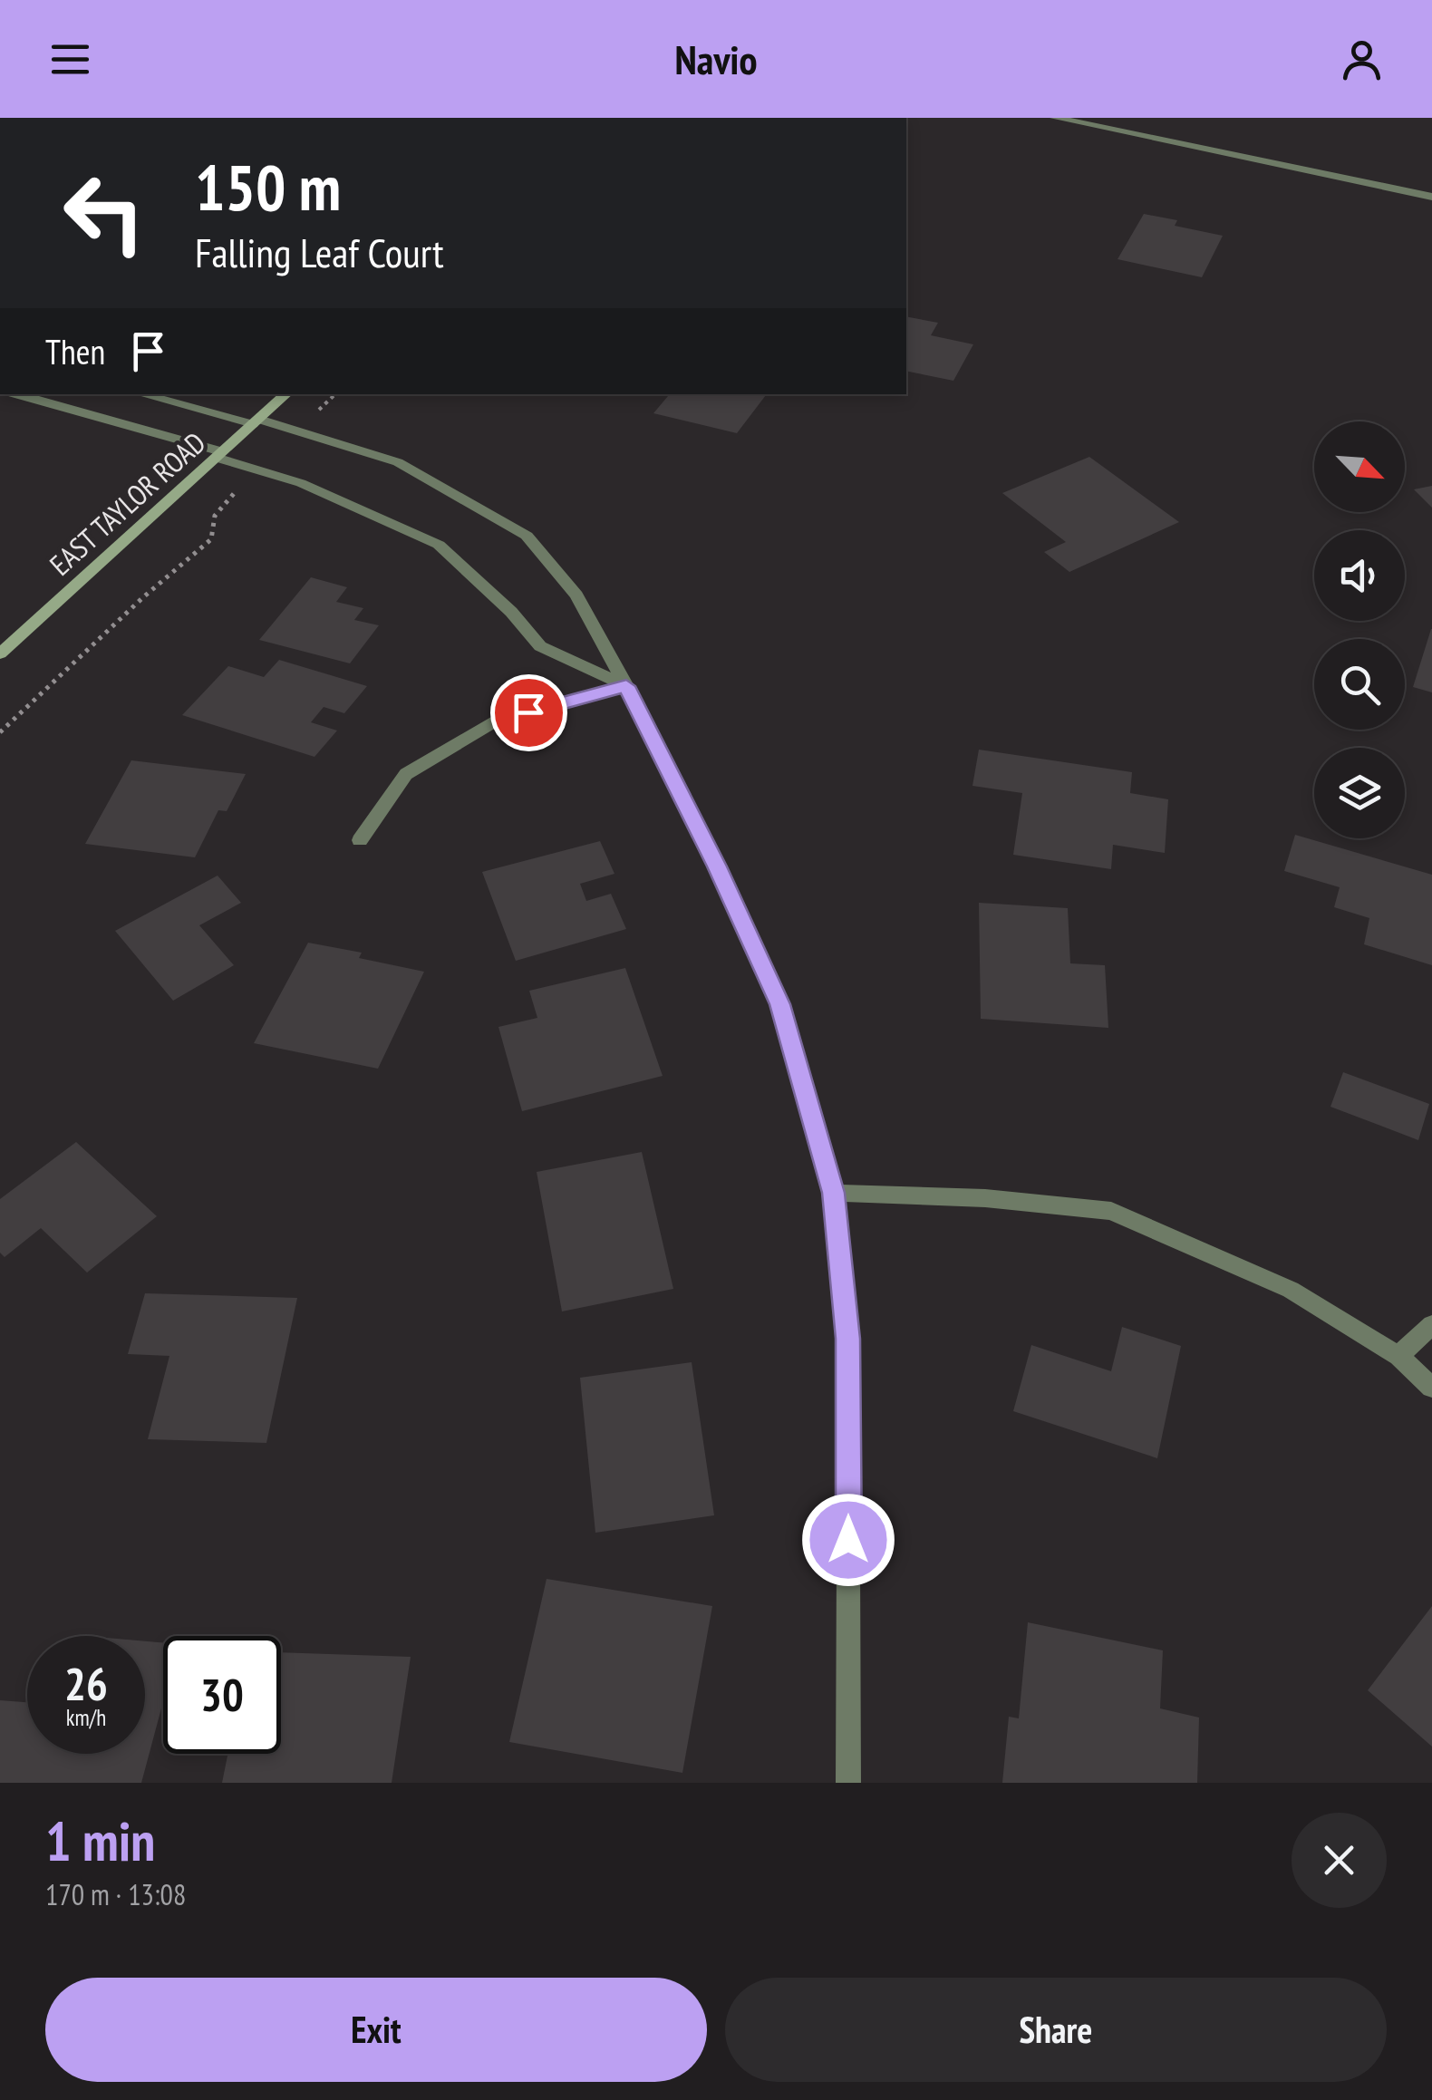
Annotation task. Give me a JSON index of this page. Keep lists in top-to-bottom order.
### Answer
{
  "streets": {
    "main road": ["EAST TAYLOR ROAD"]
  },
  "north": "bottom right",
  "page": {
    "header": "Navio",
    "turn": ["150 m", "Falling Leaf Court"],
    "then": "Then",
    "speed": "26 km/h",
    "limit": "30",
    "heading": ["1 min", "170 m · 13:08"],
    "buttons": ["Exit", "Share"]
  }
}
